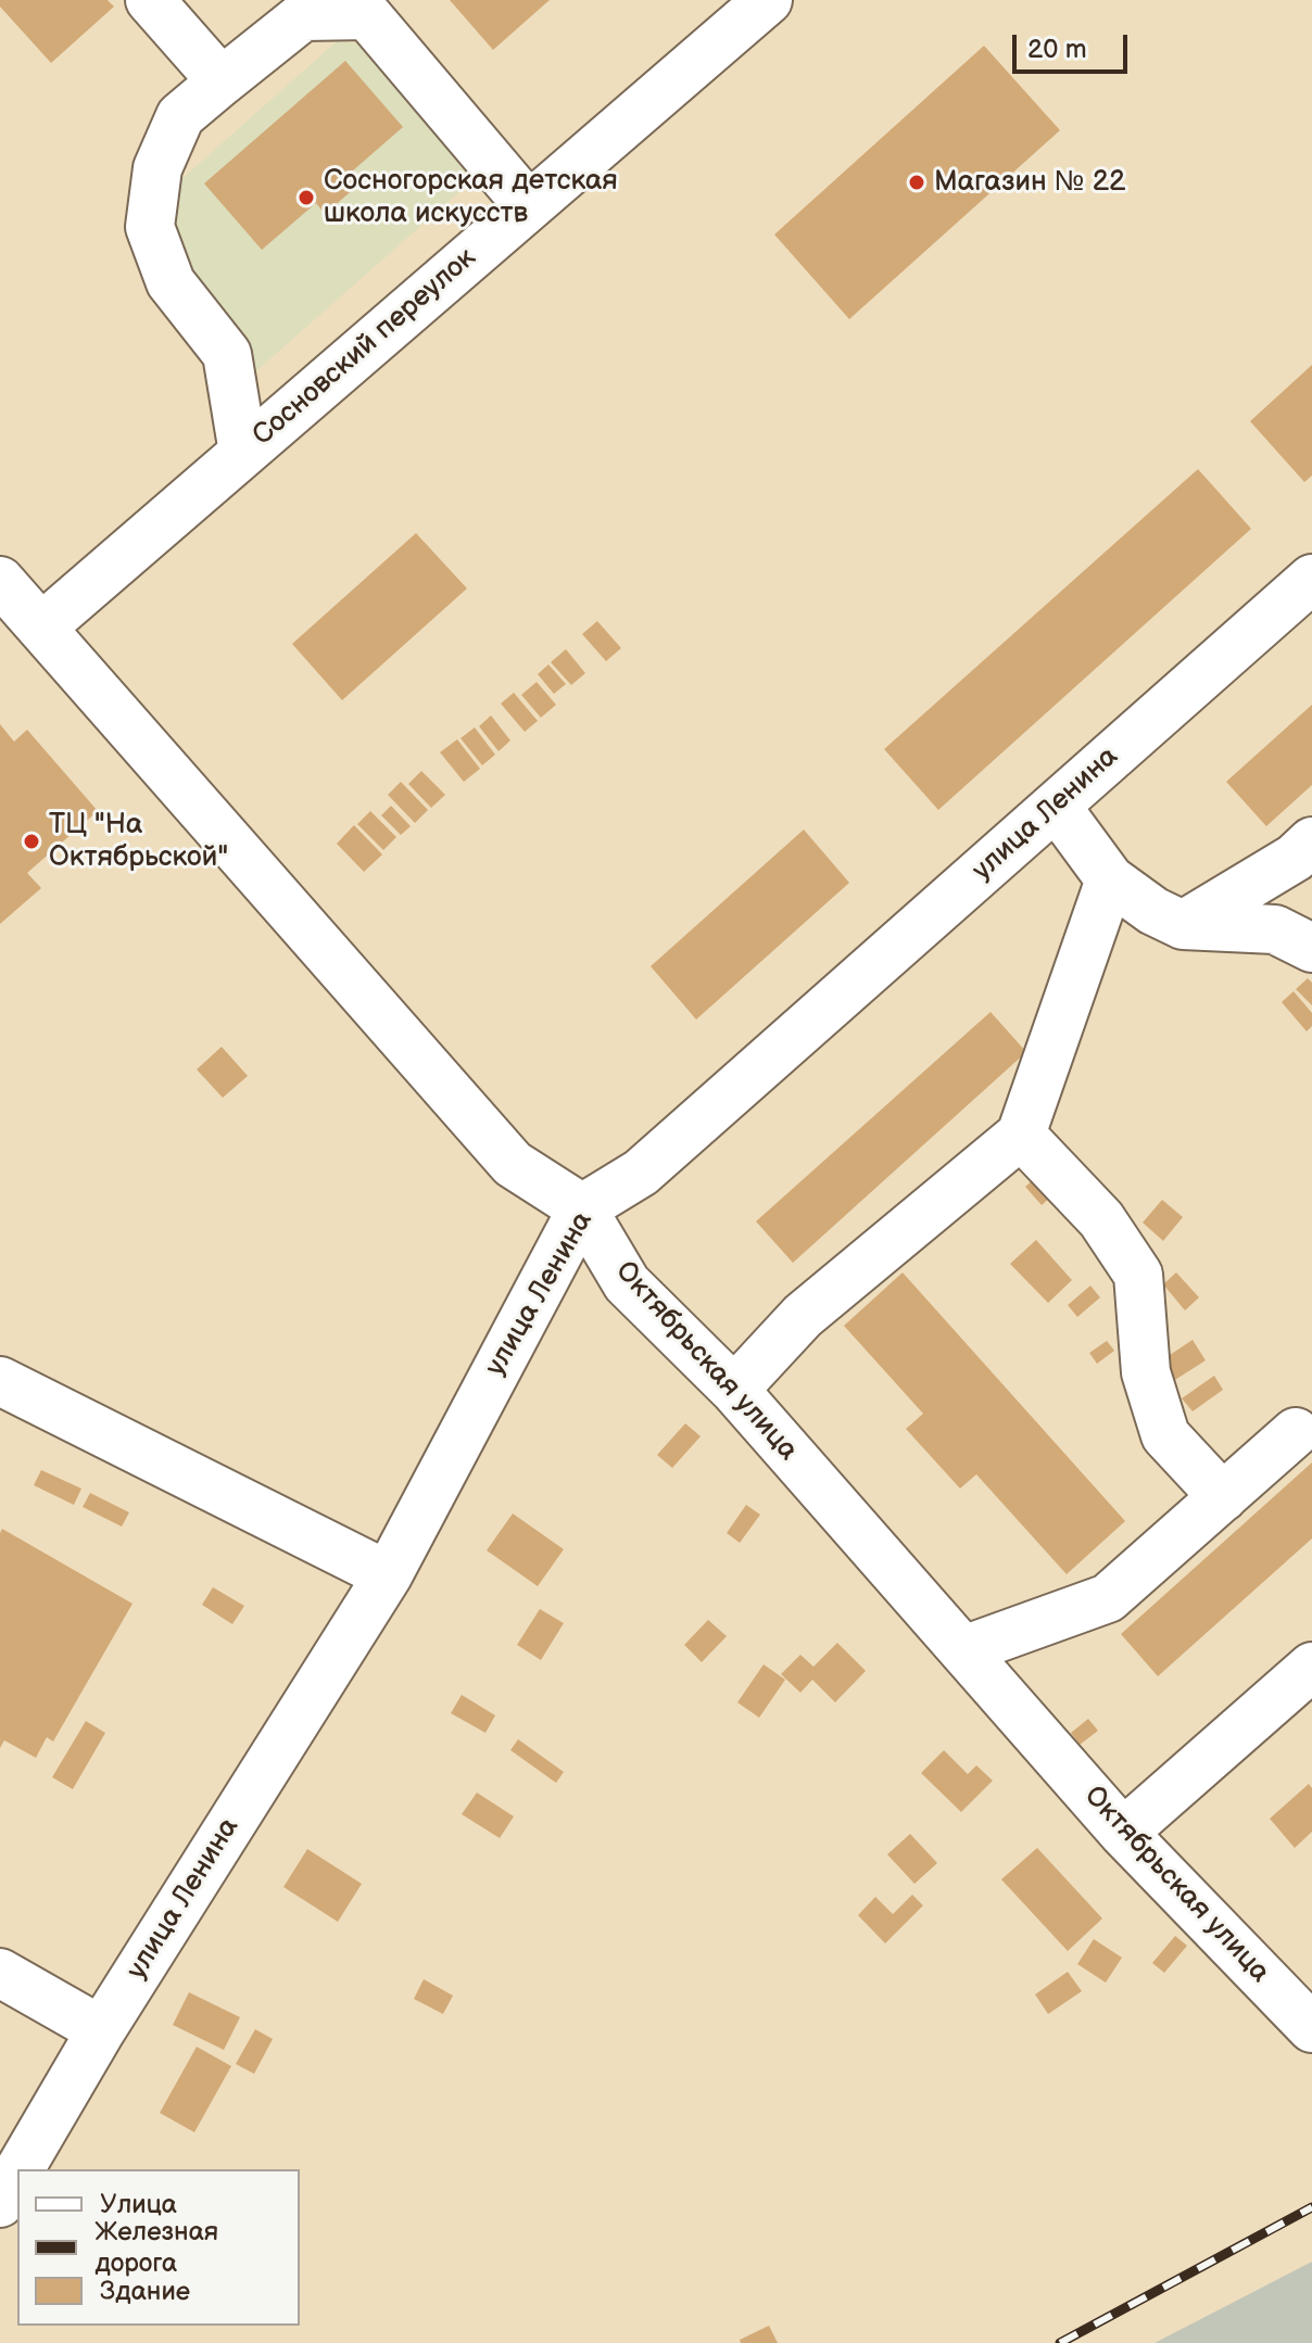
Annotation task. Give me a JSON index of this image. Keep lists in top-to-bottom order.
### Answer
{
  "streets": {
    "street": ["Сосновский переулок", "улица Ленина", "Октябрьская улица"]
  },
  "crossings": [
    ["Сосновский переулок", "Октябрьская улица"],
    ["улица Ленина", "Октябрьская улица"]
  ],
  "places": ["Магазин № 22", "Сосногорская детская школа искусств", "ТЦ \"На Октябрьской\""],
  "legend": ["Улица", "Железная дорога", "Здание"],
  "scale_bar": "20 m"
}
